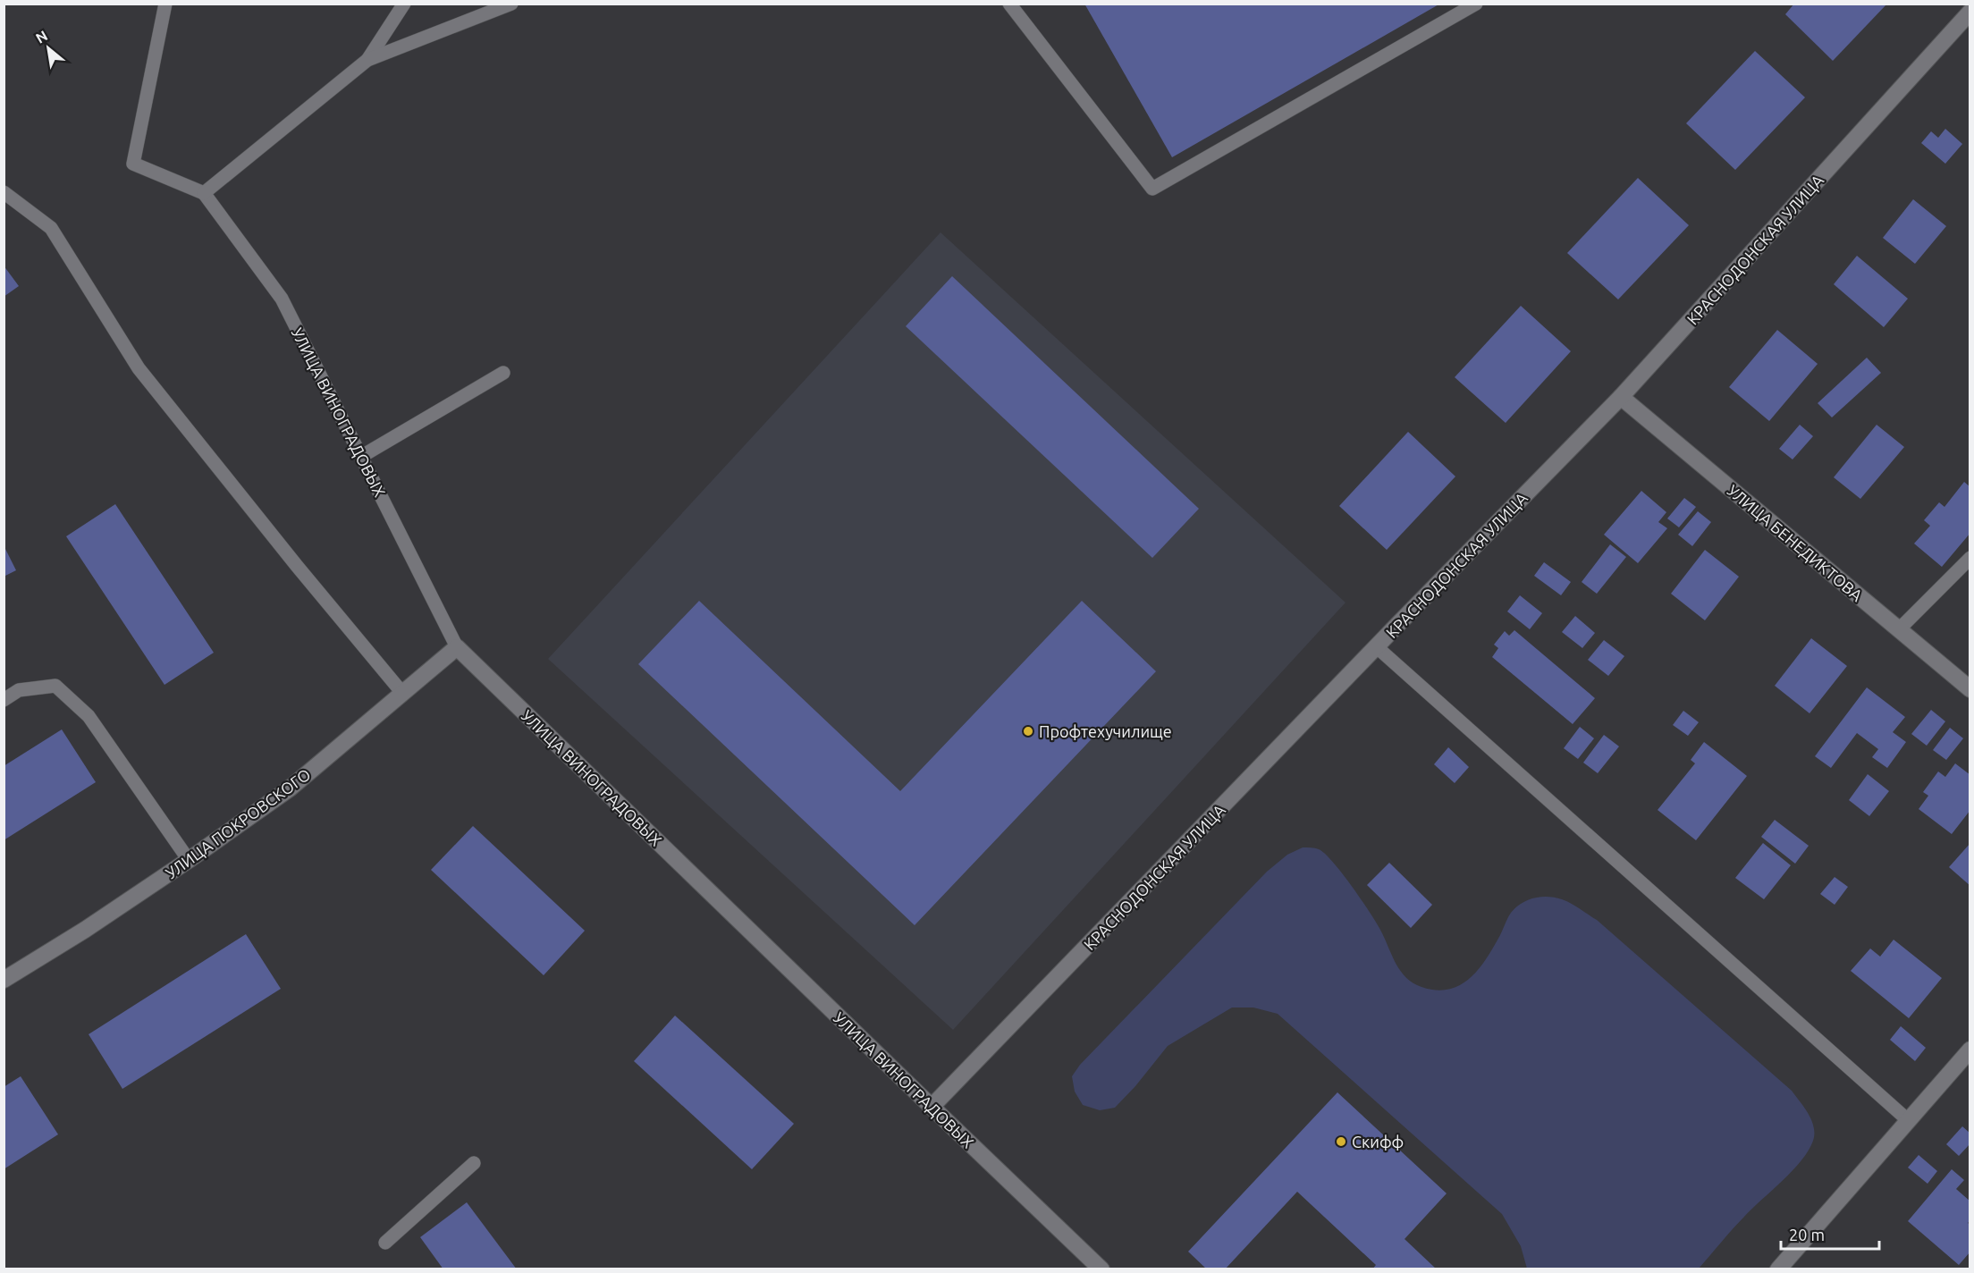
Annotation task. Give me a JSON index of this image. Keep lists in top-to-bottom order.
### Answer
{
  "streets": {
    "street": [
      "КРАСНОДОНСКАЯ УЛИЦА",
      "УЛИЦА ВИНОГРАДОВЫХ",
      "УЛИЦА БЕНЕДИКТОВА",
      "УЛИЦА ПОКРОВСКОГО"
    ]
  },
  "crossings": [
    ["КРАСНОДОНСКАЯ УЛИЦА", "УЛИЦА ВИНОГРАДОВЫХ"],
    ["КРАСНОДОНСКАЯ УЛИЦА", "УЛИЦА БЕНЕДИКТОВА"],
    ["УЛИЦА ВИНОГРАДОВЫХ", "УЛИЦА ПОКРОВСКОГО"]
  ],
  "places": ["Профтехучилище", "Скифф"],
  "scale_bar": "20 m",
  "north": "top left"
}
